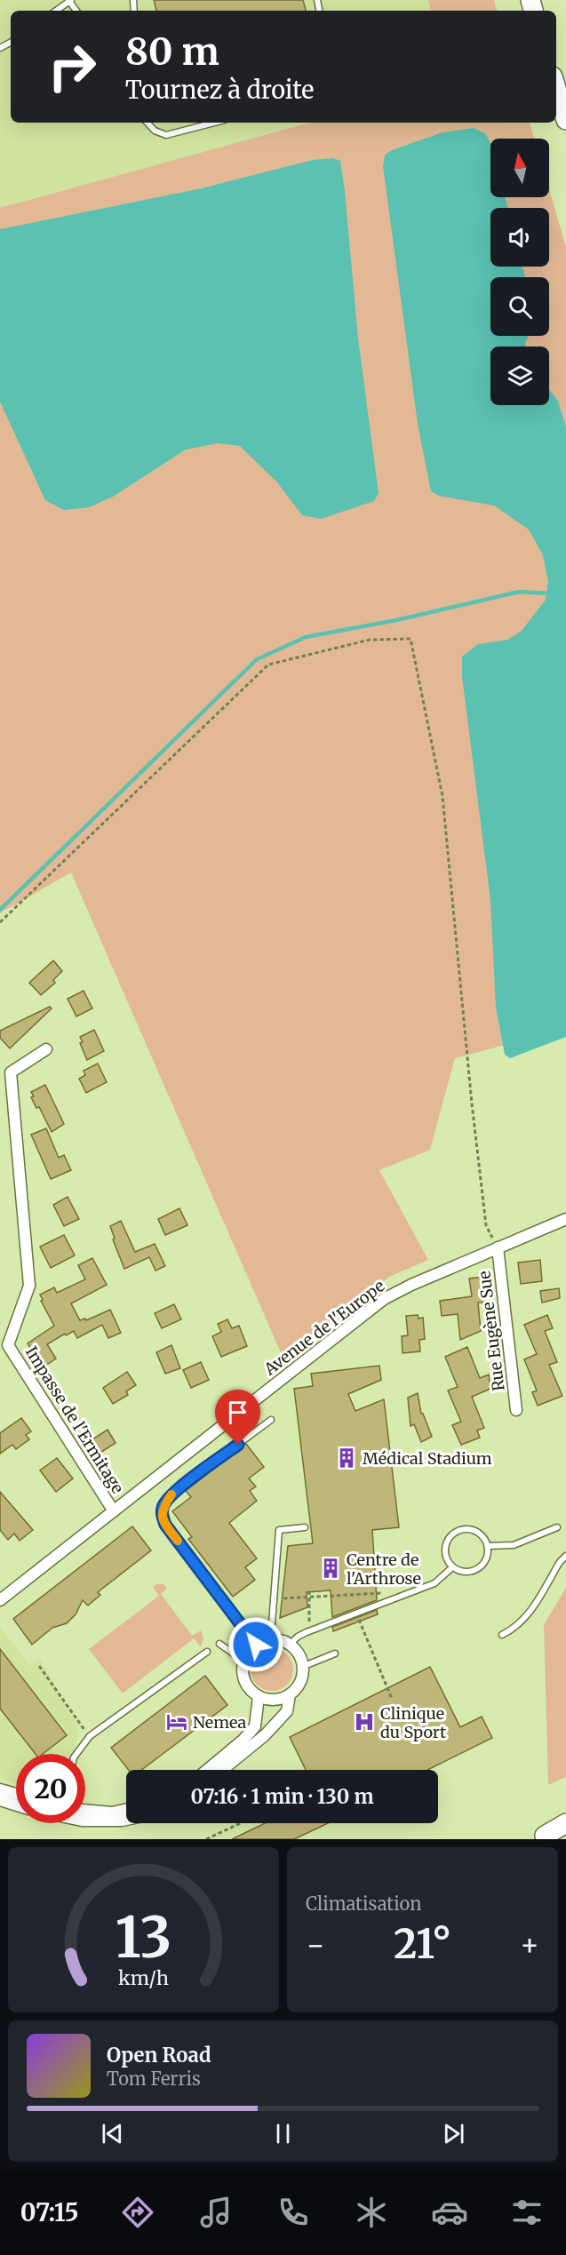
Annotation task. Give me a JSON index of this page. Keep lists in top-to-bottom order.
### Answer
{
  "streets": {
    "street": ["Avenue de l'Europe", "Rue Eugène Sue", "Impasse de l'Ermitage"]
  },
  "crossings": [
    ["Avenue de l'Europe", "Rue Eugène Sue"],
    ["Avenue de l'Europe", "Impasse de l'Ermitage"]
  ],
  "places": {
    "building": ["Médical Stadium", "Centre de l'Arthrose"],
    "hotel": ["Nemea"],
    "hospital": ["Clinique du Sport"]
  },
  "north": "top",
  "page": {
    "turn": ["80 m", "Tournez à droite"],
    "limit": "20",
    "trip": "07:16 · 1 min · 130 m",
    "tile": "Climatisation",
    "heat": ["−", "21°", "+"],
    "song": ["Open Road", "Tom Ferris"],
    "tabs": "07:15",
    "gauge": ["13", "km/h"]
  }
}
